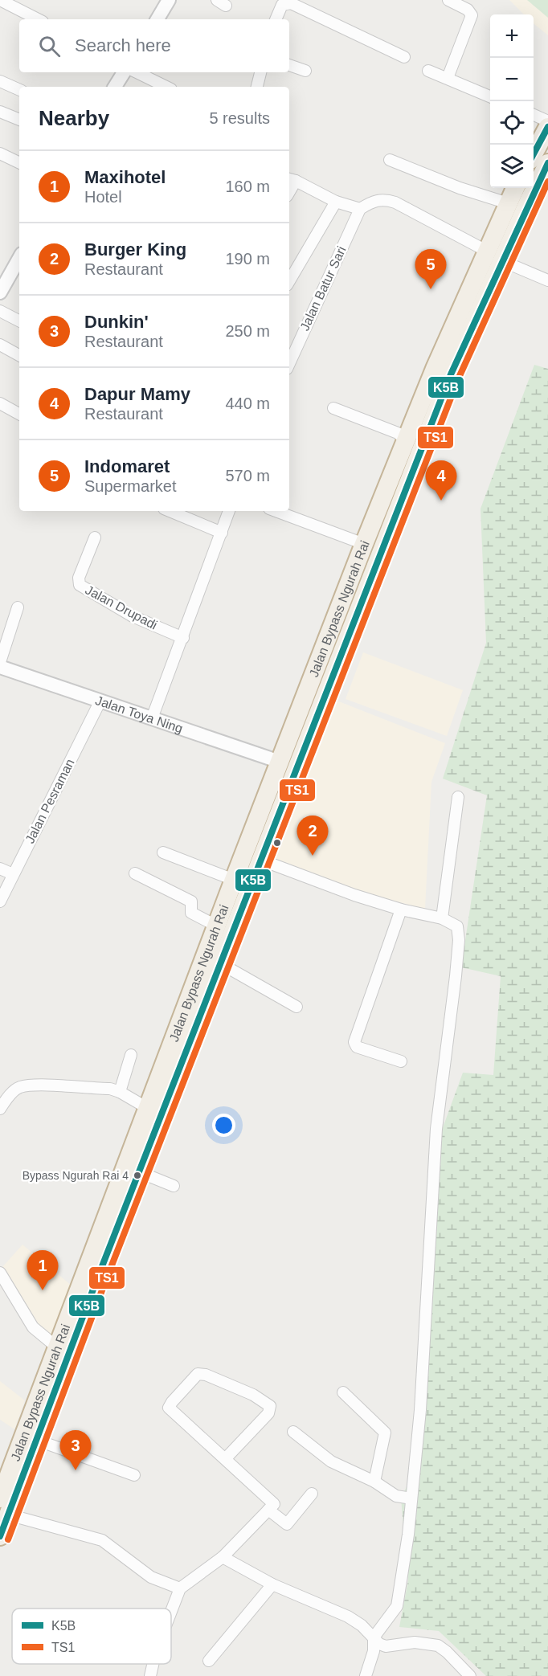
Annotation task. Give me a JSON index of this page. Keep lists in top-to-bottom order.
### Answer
{
  "streets": {
    "highway": ["Jalan Bypass Ngurah Rai"],
    "street": [
      "Jalan Batur Sari",
      "Jalan Drupadi",
      "Jalan Toya Ning",
      "Jalan Pesraman"
    ]
  },
  "crossings": [
    ["Jalan Bypass Ngurah Rai", "Jalan Toya Ning"],
    ["Jalan Toya Ning", "Jalan Pesraman"]
  ],
  "places": ["Bypass Ngurah Rai 4"],
  "lines": ["transit line K5B", "transit line TS1"],
  "legend": ["K5B", "TS1"],
  "page": {
    "map_buttons": ["+", "−"],
    "search": "Search here",
    "heading": ["Nearby", "5 results"],
    "list": [
      {
        "mark": "1",
        "name": "Maxihotel",
        "note": "Hotel",
        "value": "160 m"
      },
      {
        "mark": "2",
        "name": "Burger King",
        "note": "Restaurant",
        "value": "190 m"
      },
      {
        "mark": "3",
        "name": "Dunkin'",
        "note": "Restaurant",
        "value": "250 m"
      },
      {
        "mark": "4",
        "name": "Dapur Mamy",
        "note": "Restaurant",
        "value": "440 m"
      },
      {
        "mark": "5",
        "name": "Indomaret",
        "note": "Supermarket",
        "value": "570 m"
      }
    ],
    "pins": [
      "5",
      "4",
      "2",
      "1",
      "3"
    ]
  }
}
